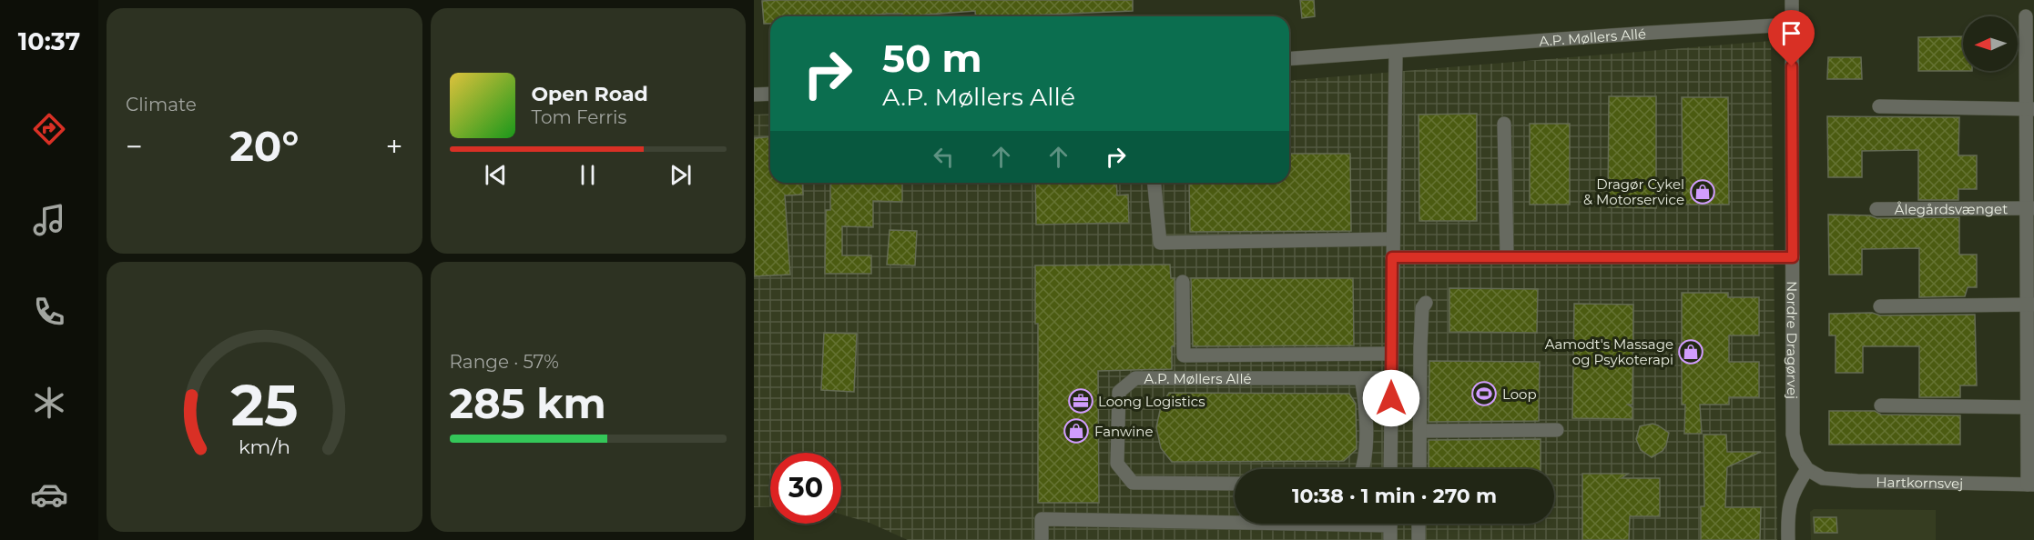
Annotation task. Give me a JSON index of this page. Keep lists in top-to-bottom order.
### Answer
{
  "streets": {
    "street": [
      "A.P. Møllers Allé",
      "Ålegårdsvænget",
      "Nordre Dragørvej",
      "Hartkornsvej"
    ]
  },
  "crossings": [
    ["A.P. Møllers Allé", "Nordre Dragørvej"],
    ["Ålegårdsvænget", "Hartkornsvej"],
    ["Nordre Dragørvej", "Hartkornsvej"]
  ],
  "places": {
    "shop": ["Dragør Cykel & Motorservice", "Aamodt's Massage og Psykoterapi", "Fanwine"],
    "sports": ["Loop"],
    "office": ["Loong Logistics"]
  },
  "north": "left",
  "page": {
    "tabs": "10:37",
    "tile": [
      "Climate",
      ["Range · 57%", "285 km"]
    ],
    "turn": ["50 m", "A.P. Møllers Allé"],
    "song": ["Open Road", "Tom Ferris"],
    "heat": ["−", "20°", "+"],
    "limit": "30",
    "trip": "10:38 · 1 min · 270 m",
    "gauge": ["25", "km/h"]
  }
}
